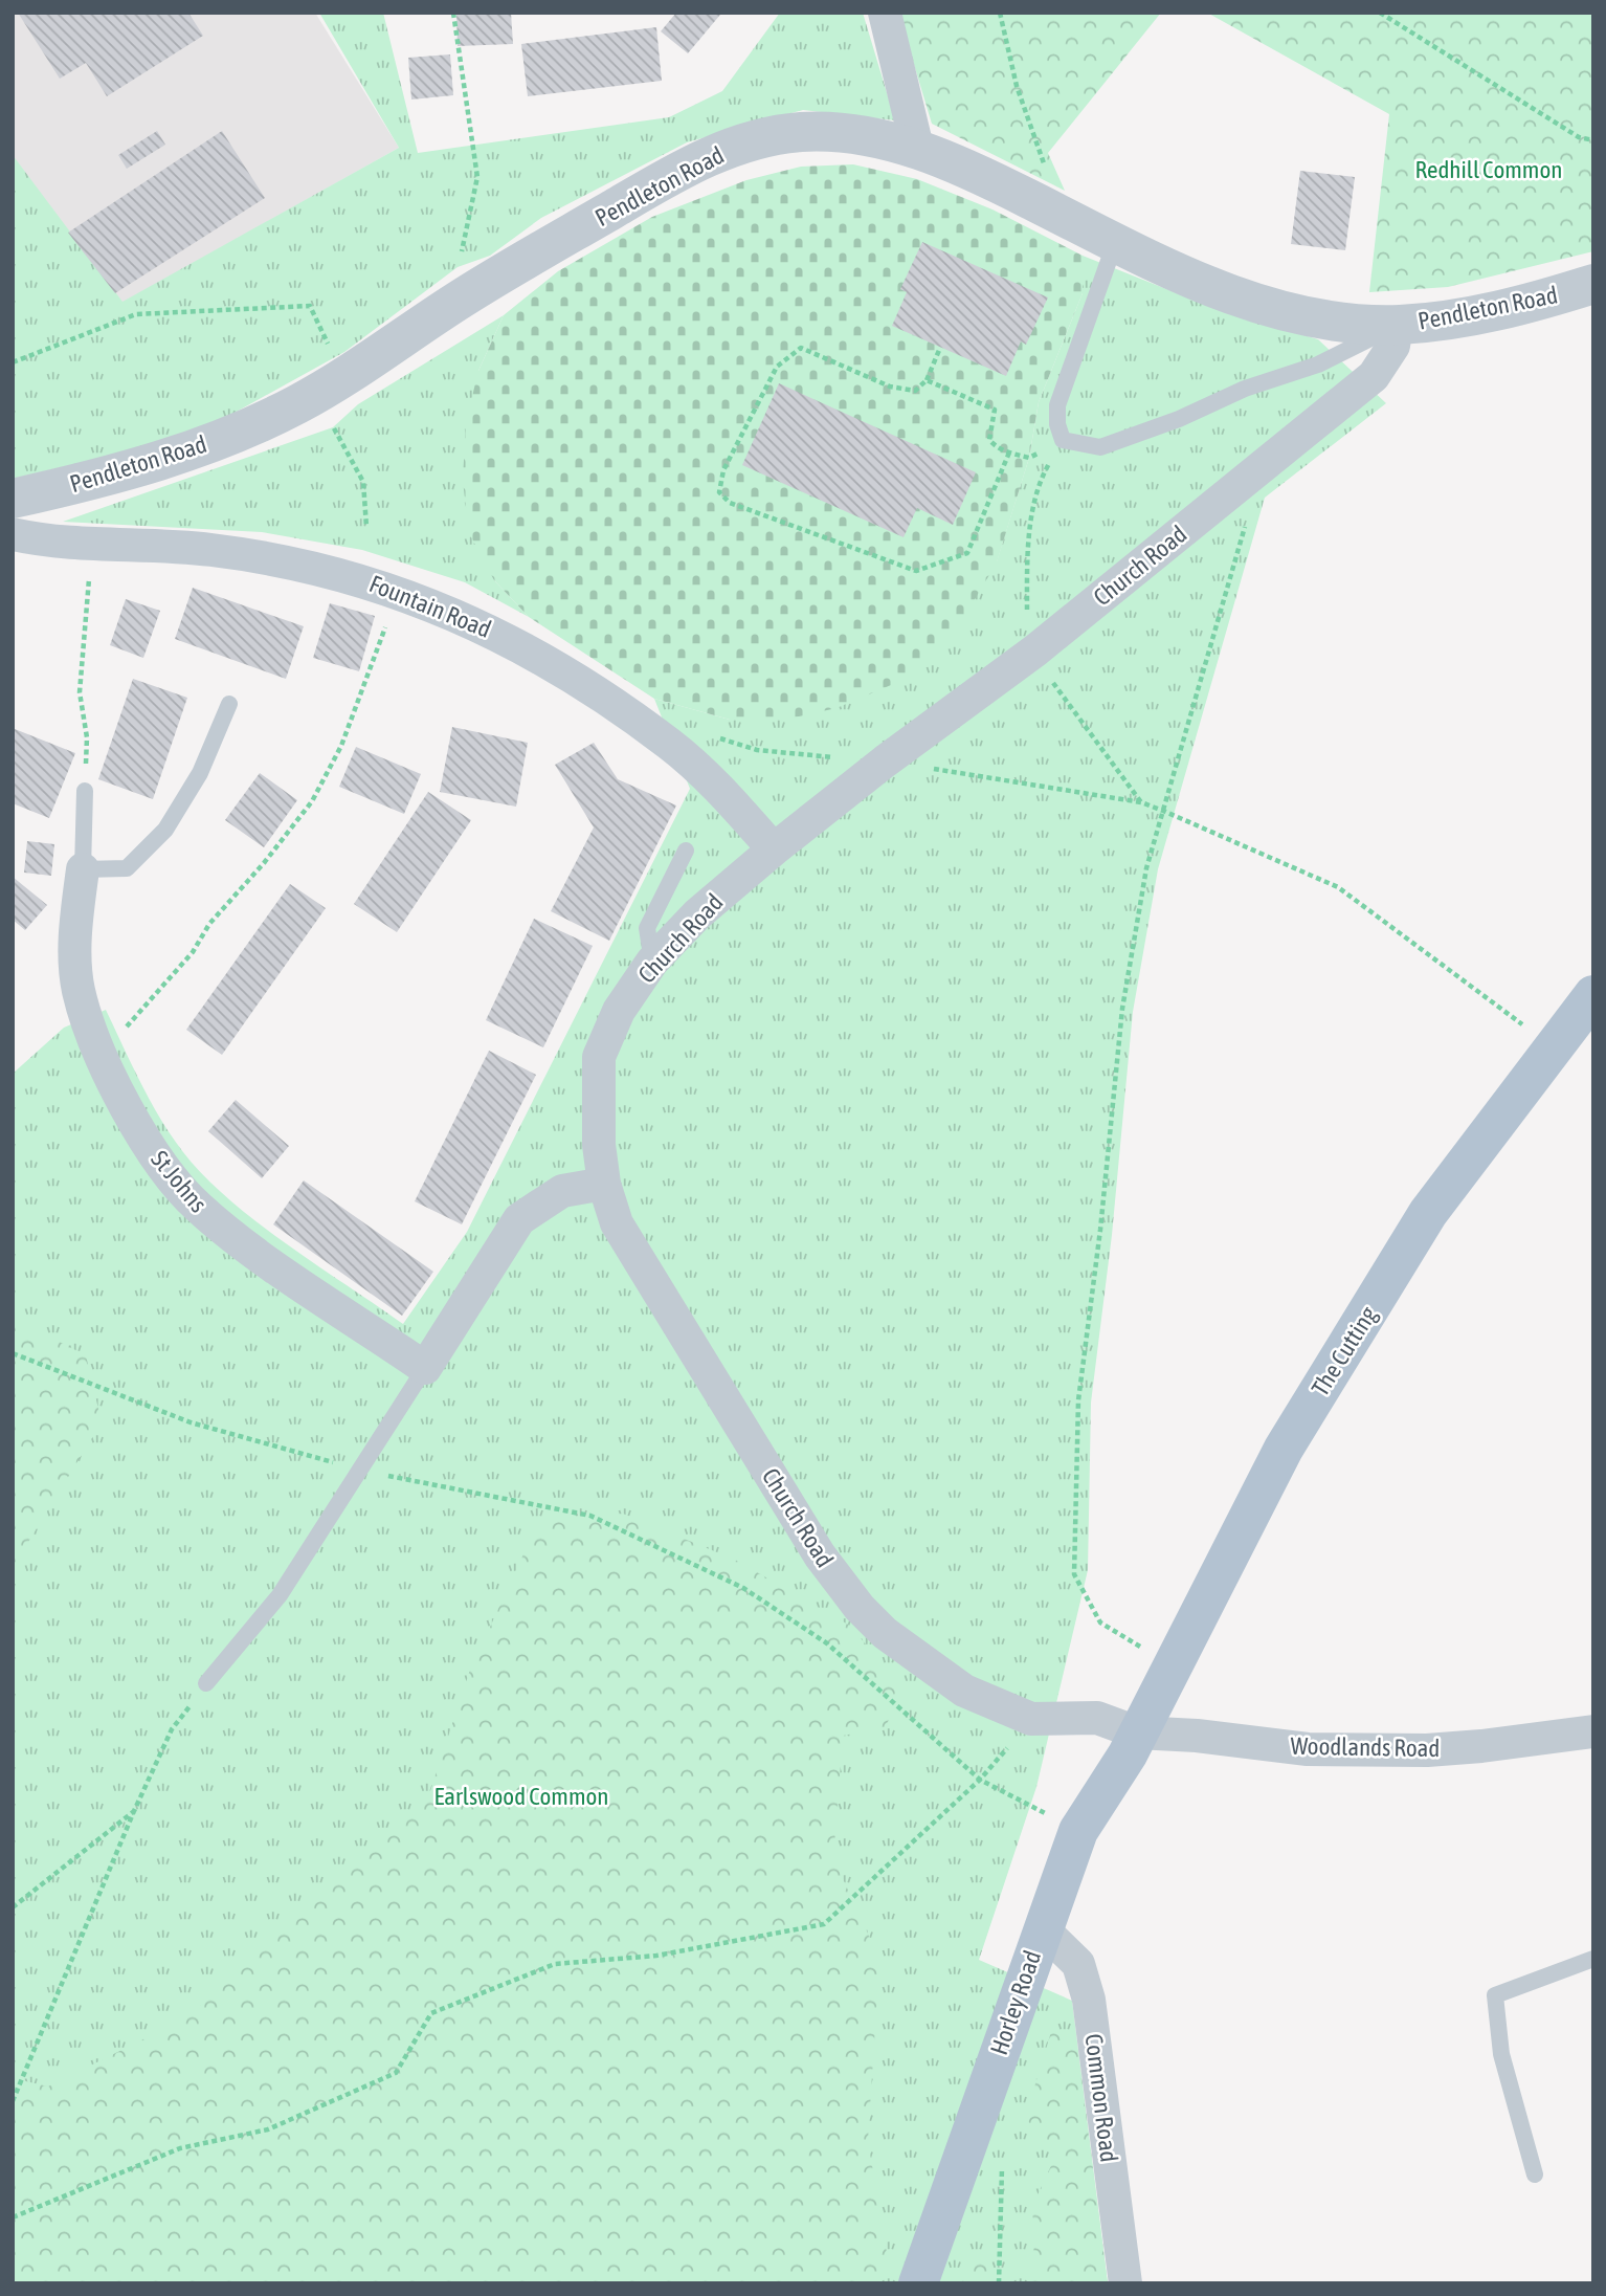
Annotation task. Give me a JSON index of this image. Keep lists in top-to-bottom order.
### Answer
{
  "streets": {
    "main road": ["The Cutting", "Horley Road"],
    "street": [
      "Pendleton Road",
      "Church Road",
      "Fountain Road",
      "St Johns",
      "Woodlands Road",
      "Common Road"
    ]
  },
  "crossings": [
    ["Pendleton Road", "Church Road"],
    ["Church Road", "Fountain Road"],
    ["Church Road", "The Cutting"],
    ["Church Road", "Woodlands Road"],
    ["Church Road", "Horley Road"],
    ["The Cutting", "Woodlands Road"],
    ["The Cutting", "Horley Road"],
    ["Woodlands Road", "Horley Road"],
    ["Horley Road", "Common Road"]
  ],
  "parks": ["Redhill Common", "Earlswood Common"]
}
